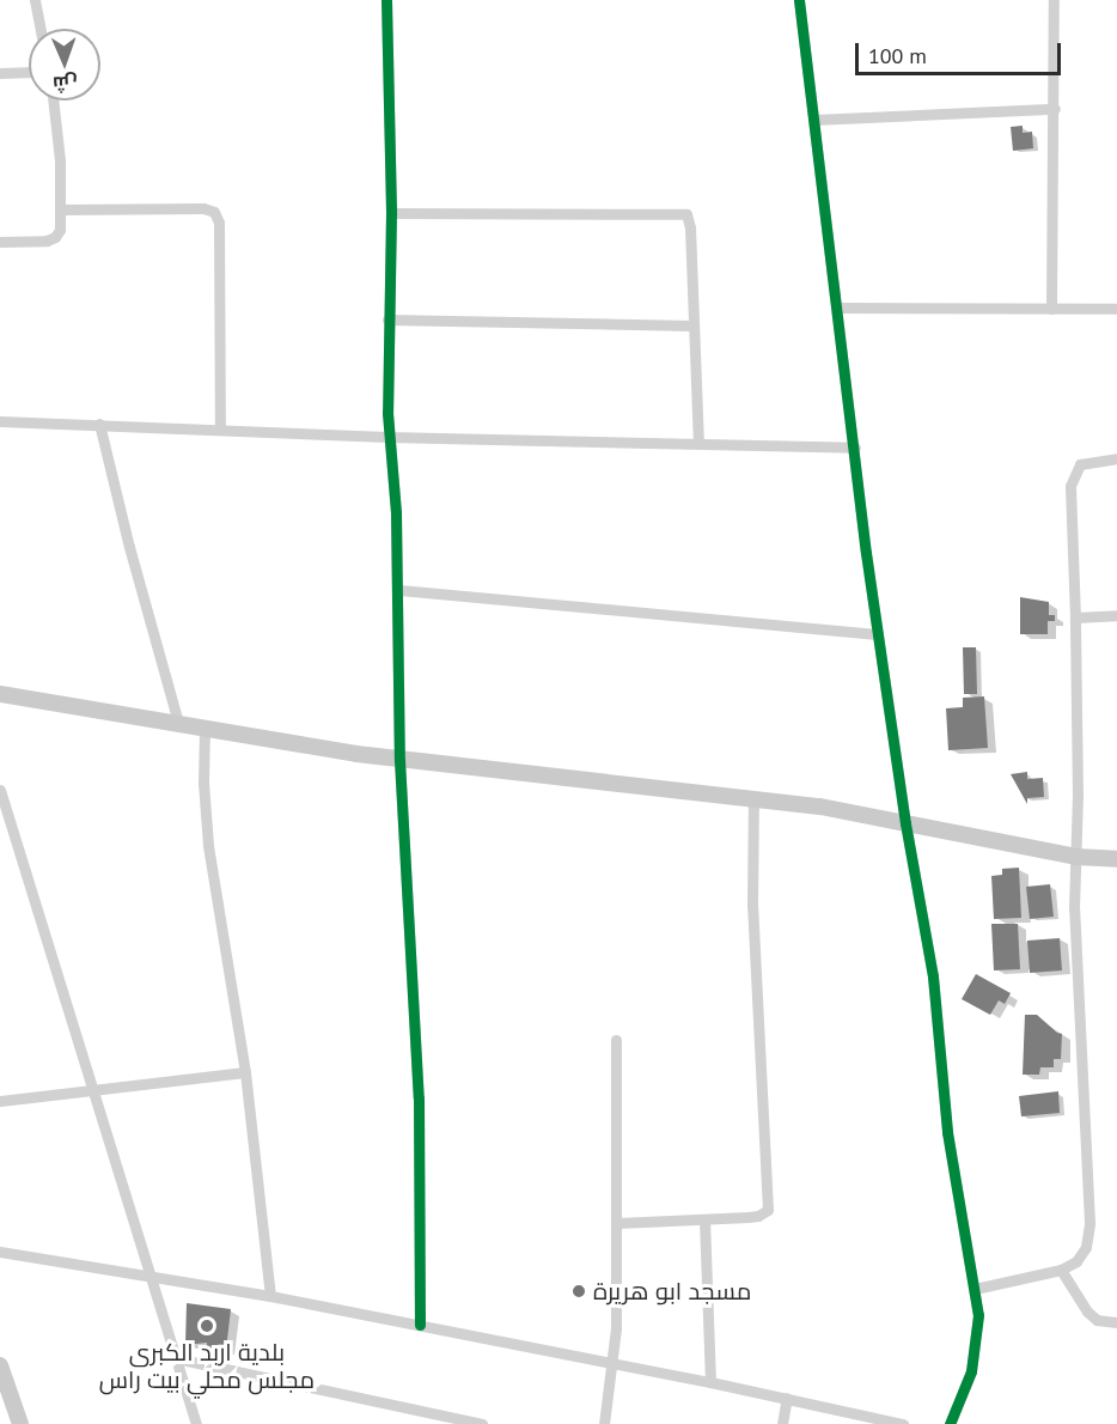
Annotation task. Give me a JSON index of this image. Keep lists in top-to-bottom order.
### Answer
{
  "places": ["مسجد ابو هريرة", "بلدية اربد الكبرى مجلس محلي بيت راس"],
  "scale_bar": "100 m",
  "north": "bottom"
}
